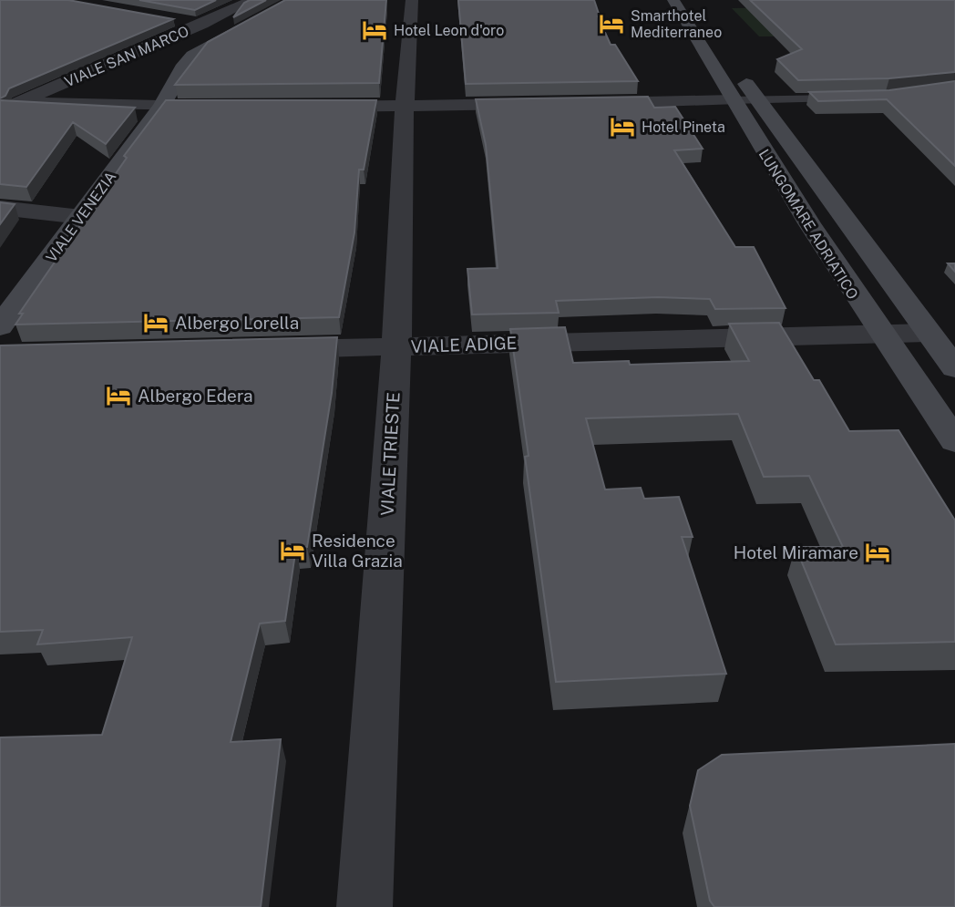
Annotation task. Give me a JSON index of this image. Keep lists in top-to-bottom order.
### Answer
{
  "streets": {
    "street": [
      "VIALE SAN MARCO",
      "VIALE VENEZIA",
      "LUNGOMARE ADRIATICO",
      "VIALE ADIGE",
      "VIALE TRIESTE"
    ]
  },
  "crossings": [
    ["VIALE SAN MARCO", "VIALE VENEZIA"],
    ["LUNGOMARE ADRIATICO", "VIALE ADIGE"],
    ["VIALE ADIGE", "VIALE TRIESTE"]
  ],
  "places": {
    "hotel": [
      "Smarthotel Mediterraneo",
      "Hotel Leon d'oro",
      "Hotel Pineta",
      "Albergo Lorella",
      "Albergo Edera",
      "Residence Villa Grazia",
      "Hotel Miramare"
    ]
  }
}
